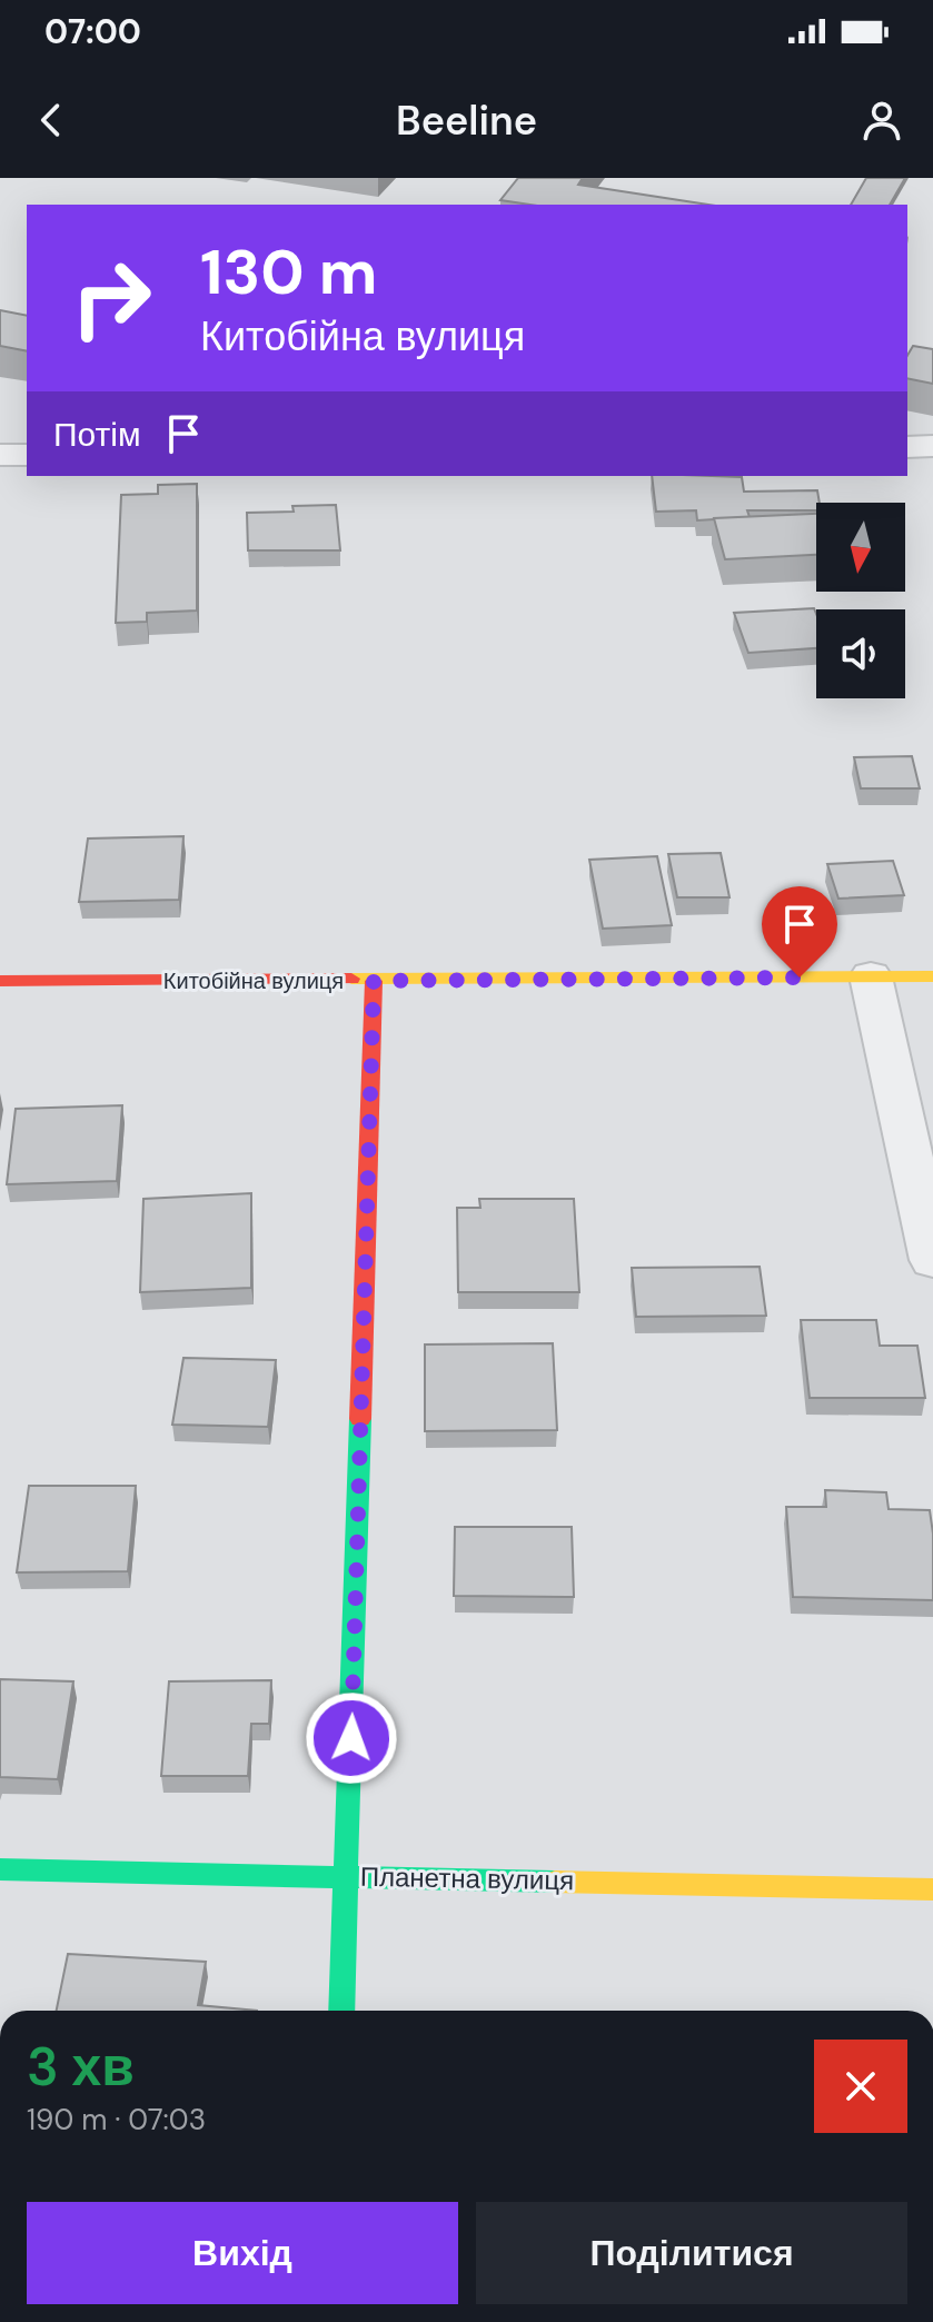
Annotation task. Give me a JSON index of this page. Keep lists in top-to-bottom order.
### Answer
{
  "streets": {
    "street": ["Китобійна вулиця", "Планетна вулиця"]
  },
  "north": "bottom",
  "page": {
    "status": "07:00",
    "header": "Beeline",
    "turn": ["130 m", "Китобійна вулиця"],
    "then": "Потім",
    "heading": ["3 хв", "190 m · 07:03"],
    "buttons": ["Вихід", "Поділитися"]
  }
}
